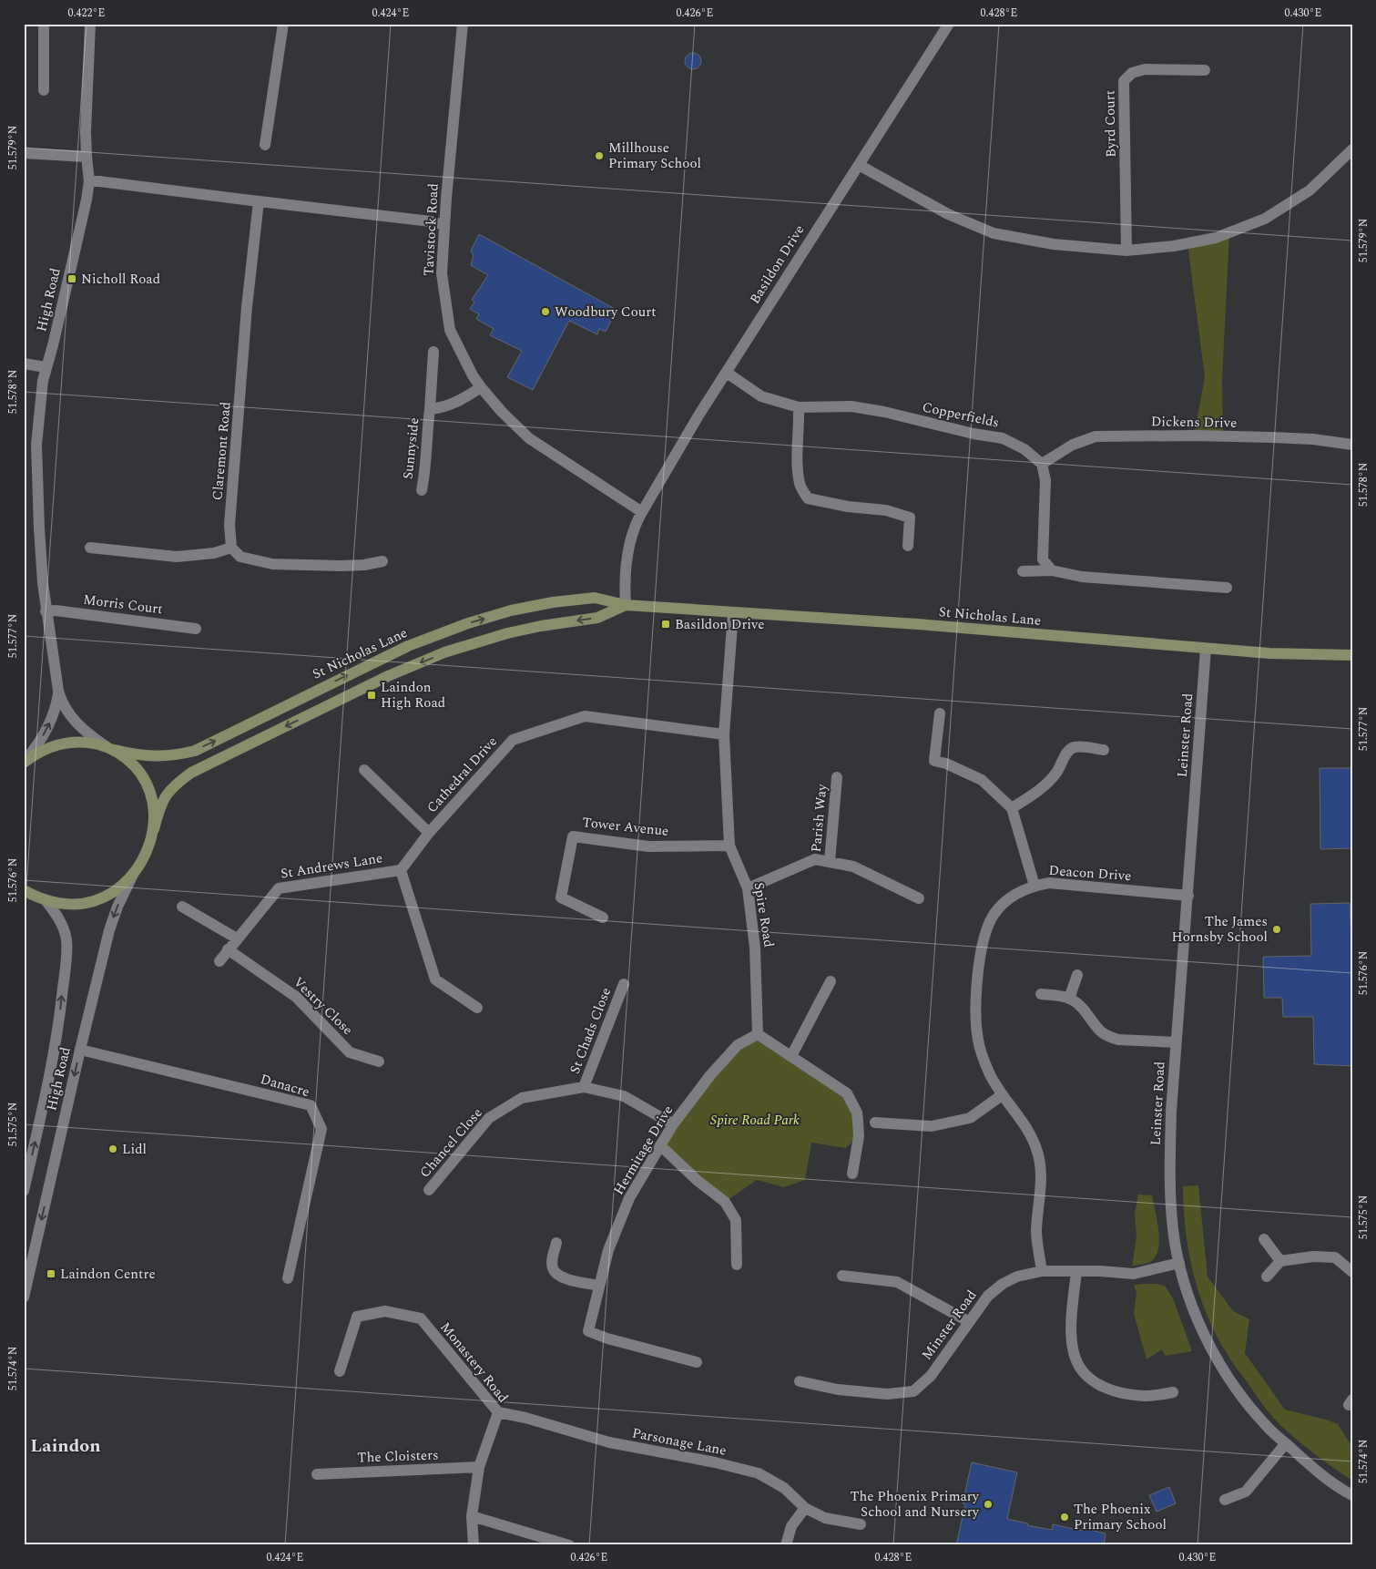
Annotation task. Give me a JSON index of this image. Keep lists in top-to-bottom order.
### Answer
{
  "streets": {
    "main road": ["St Nicholas Lane"],
    "street": [
      "Byrd Court",
      "Tavistock Road",
      "Basildon Drive",
      "High Road",
      "Copperfields",
      "Dickens Drive",
      "Sunnyside",
      "Claremont Road",
      "Morris Court",
      "Leinster Road",
      "Cathedral Drive",
      "Parish Way",
      "Tower Avenue",
      "St Andrews Lane",
      "Deacon Drive",
      "Spire Road",
      "Vestry Close",
      "St Chads Close",
      "Danacre",
      "Chancel Close",
      "Hermitage Drive",
      "Minster Road",
      "Monastery Road",
      "Parsonage Lane",
      "The Cloisters"
    ]
  },
  "crossings": [
    ["Tavistock Road", "Basildon Drive"],
    ["Tavistock Road", "Sunnyside"],
    ["Basildon Drive", "Copperfields"],
    ["Basildon Drive", "St Nicholas Lane"],
    ["High Road", "Morris Court"],
    ["High Road", "St Nicholas Lane"],
    ["High Road", "Danacre"],
    ["Copperfields", "Dickens Drive"],
    ["St Nicholas Lane", "Leinster Road"],
    ["St Nicholas Lane", "Spire Road"],
    ["Leinster Road", "Deacon Drive"],
    ["Leinster Road", "Minster Road"],
    ["Cathedral Drive", "St Andrews Lane"],
    ["Cathedral Drive", "Spire Road"],
    ["Parish Way", "Spire Road"],
    ["Tower Avenue", "Spire Road"],
    ["St Andrews Lane", "Vestry Close"],
    ["Deacon Drive", "Minster Road"],
    ["Spire Road", "Hermitage Drive"],
    ["St Chads Close", "Chancel Close"],
    ["Chancel Close", "Hermitage Drive"],
    ["Monastery Road", "Parsonage Lane"],
    ["Monastery Road", "The Cloisters"]
  ],
  "districts": ["Laindon"],
  "parks": ["Spire Road Park"],
  "places": {
    "other": [
      "Millhouse Primary School",
      "Woodbury Court",
      "The James Hornsby School",
      "Lidl",
      "The Phoenix Primary School and Nursery",
      "The Phoenix Primary School"
    ],
    "transit": [
      "Nicholl Road",
      "Basildon Drive",
      "Laindon High Road",
      "Laindon Centre"
    ]
  },
  "coordinates": [
    "0.422°E",
    "0.424°E",
    "0.426°E",
    "0.428°E",
    "0.430°E",
    "51.579°N",
    "51.578°N",
    "51.577°N",
    "51.576°N",
    "51.575°N",
    "51.574°N"
  ]
}
